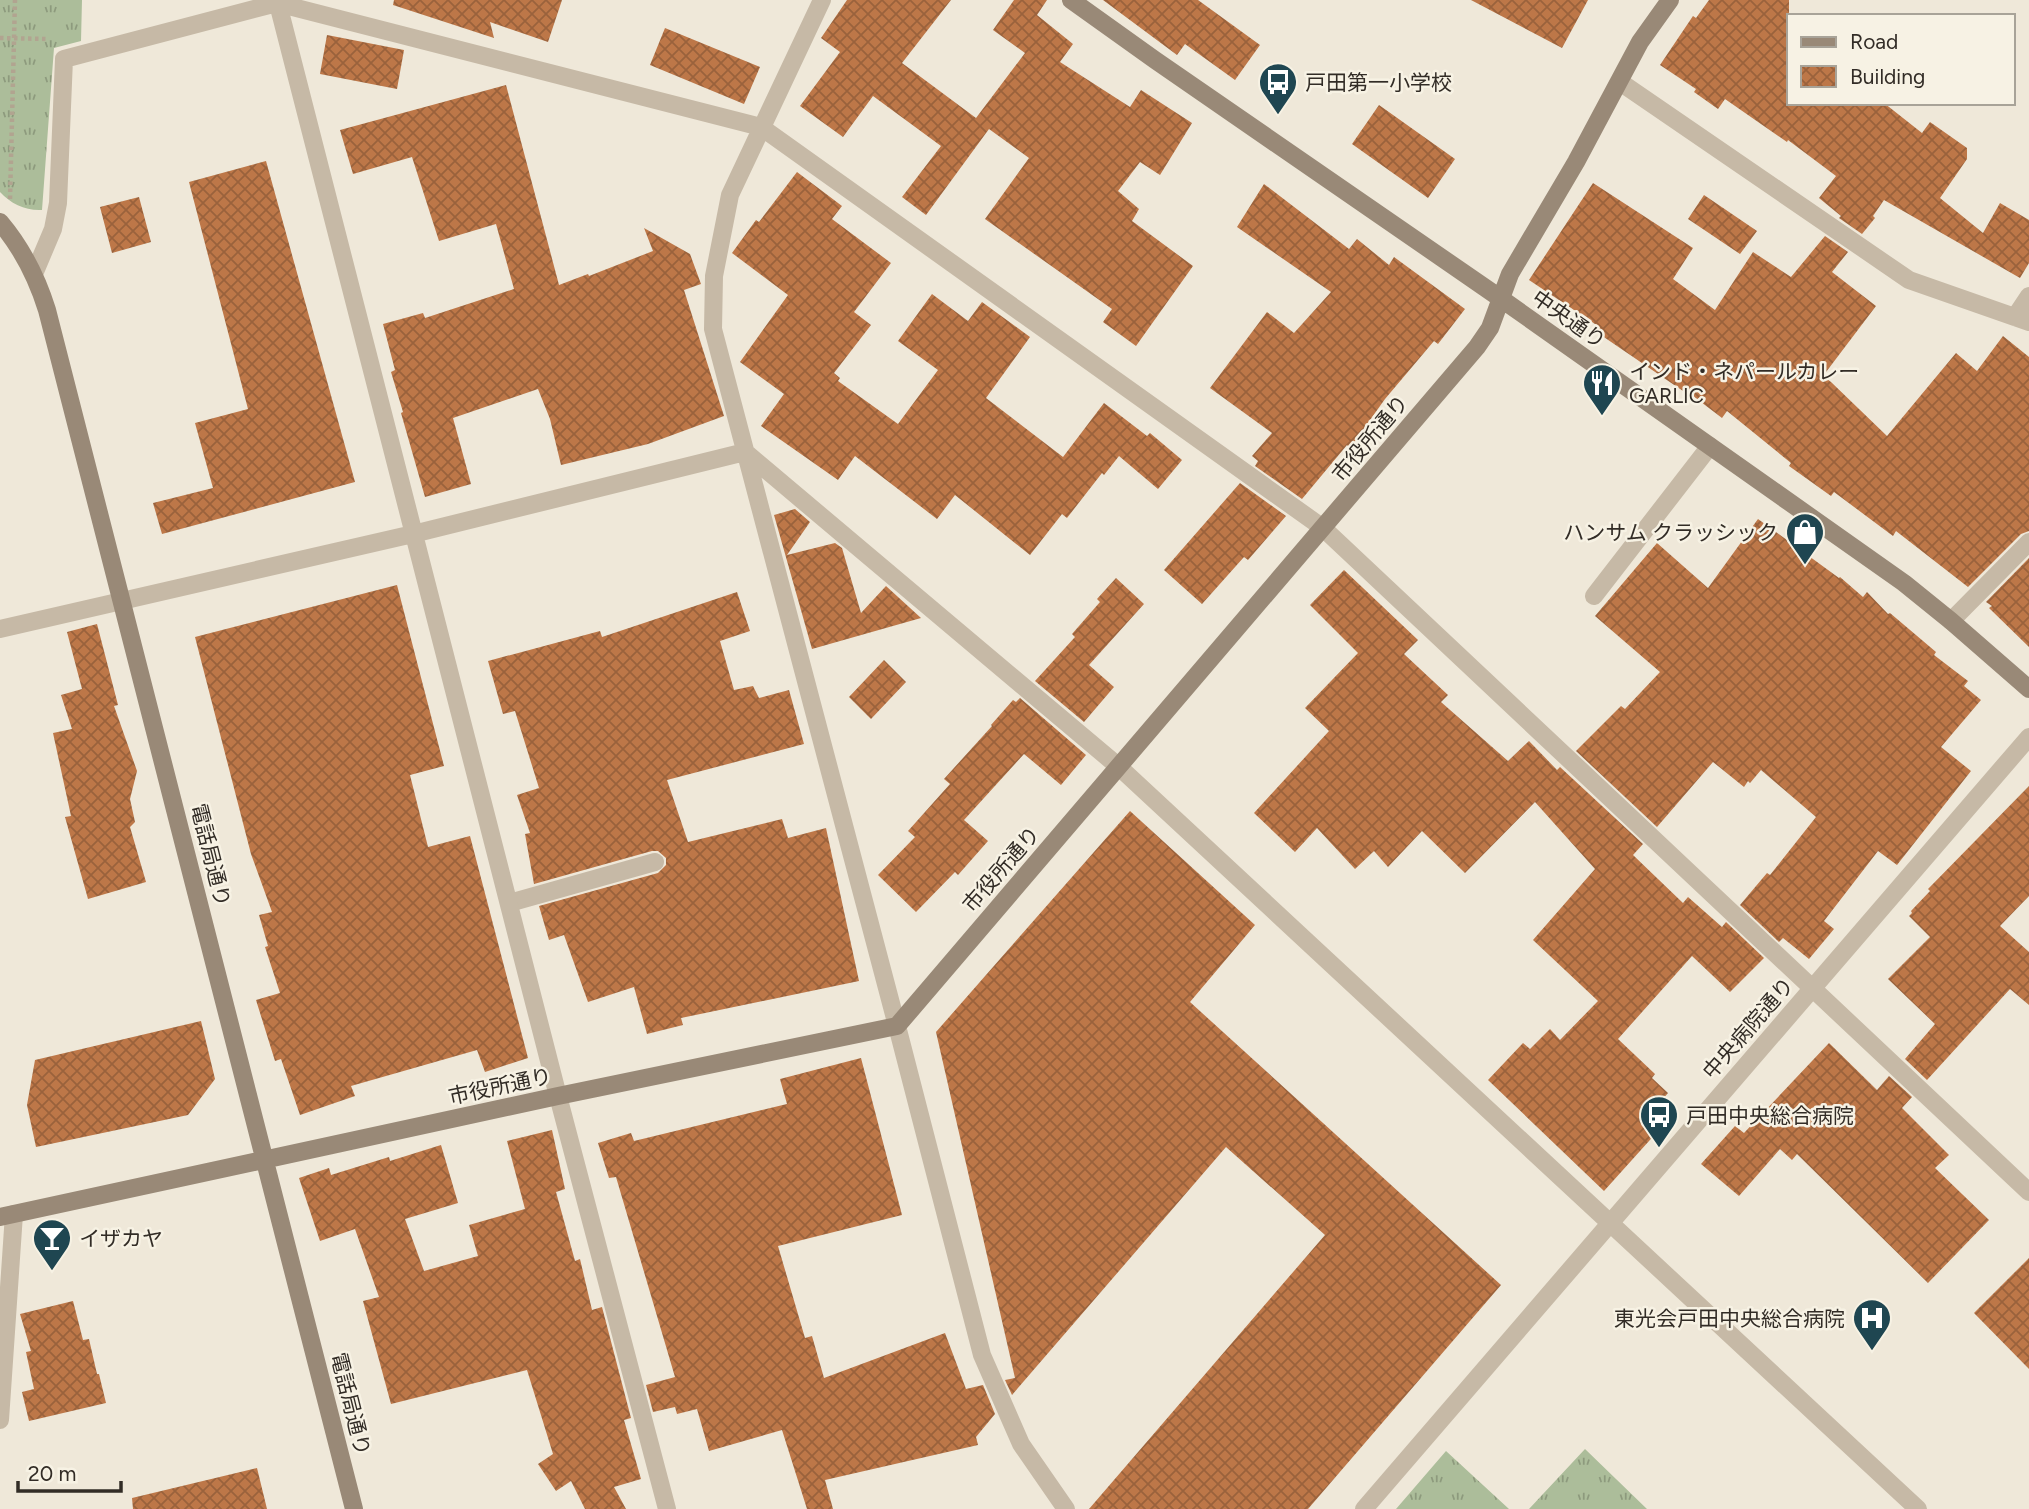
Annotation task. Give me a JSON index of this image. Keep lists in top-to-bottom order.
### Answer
{
  "streets": {
    "street": [
      "中央通り",
      "市役所通り",
      "電話局通り",
      "中央病院通り"
    ]
  },
  "crossings": [
    ["中央通り", "市役所通り"],
    ["市役所通り", "電話局通り"]
  ],
  "places": {
    "bus stop": ["戸田第一小学校", "戸田中央総合病院"],
    "restaurant": ["インド・ネパールカレー GARLIC"],
    "shop": ["ハンサム クラッシック"],
    "bar": ["イザカヤ"],
    "hospital": ["東光会戸田中央総合病院"]
  },
  "legend": ["Road", "Building"],
  "scale_bar": "20 m"
}
